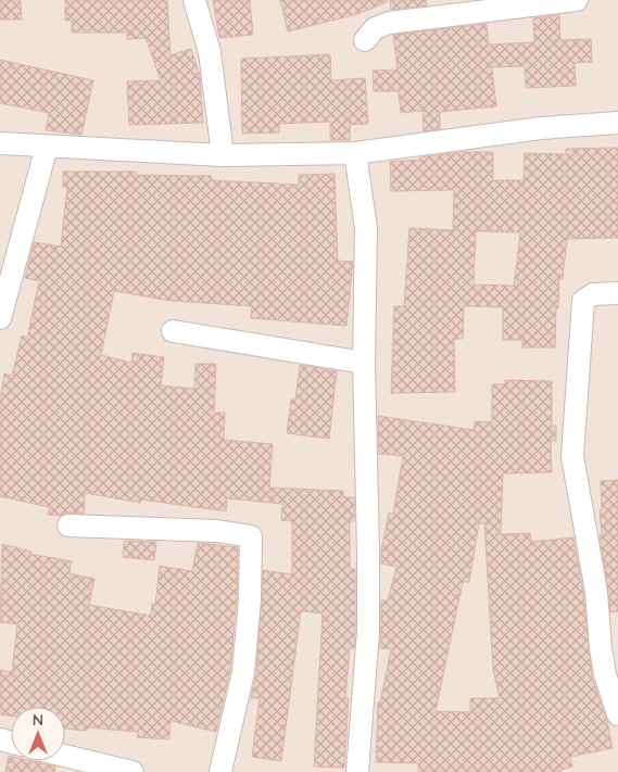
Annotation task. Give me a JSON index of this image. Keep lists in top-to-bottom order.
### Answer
{
  "north": "top"
}
